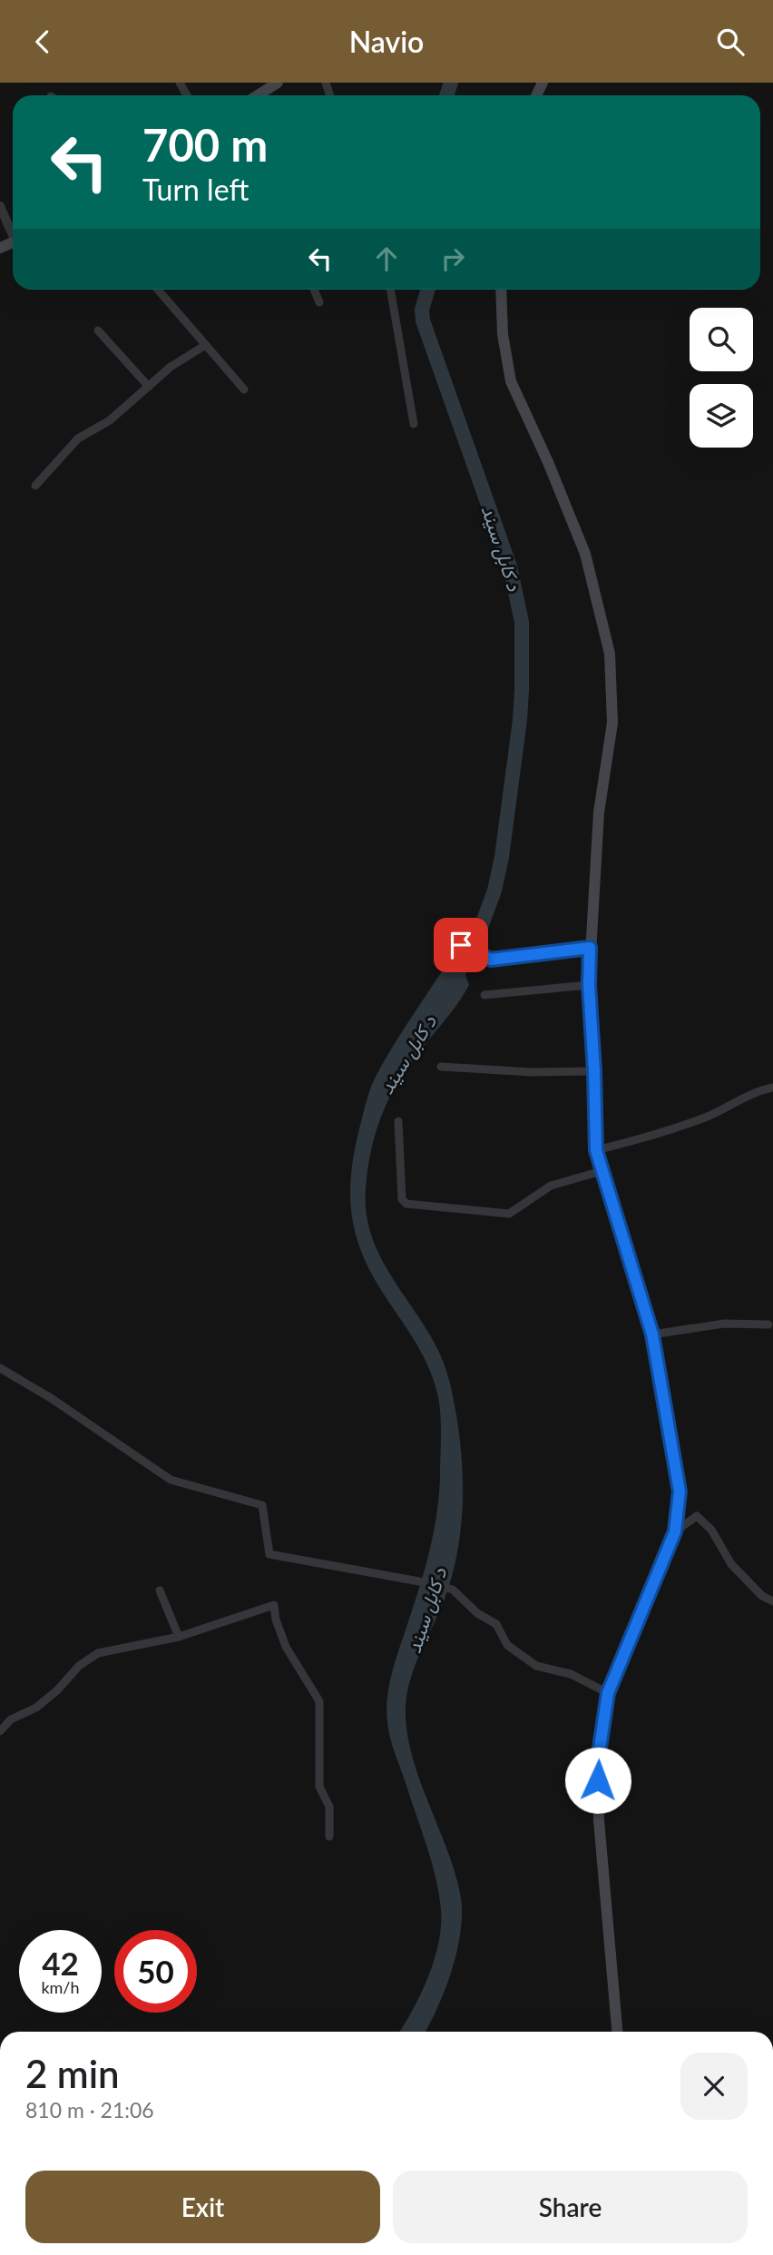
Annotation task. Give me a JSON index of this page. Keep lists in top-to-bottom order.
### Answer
{
  "water": ["د کابل سيند"],
  "page": {
    "header": "Navio",
    "turn": ["700 m", "Turn left"],
    "speed": "42 km/h",
    "limit": "50",
    "heading": ["2 min", "810 m · 21:06"],
    "buttons": ["Exit", "Share"]
  }
}
